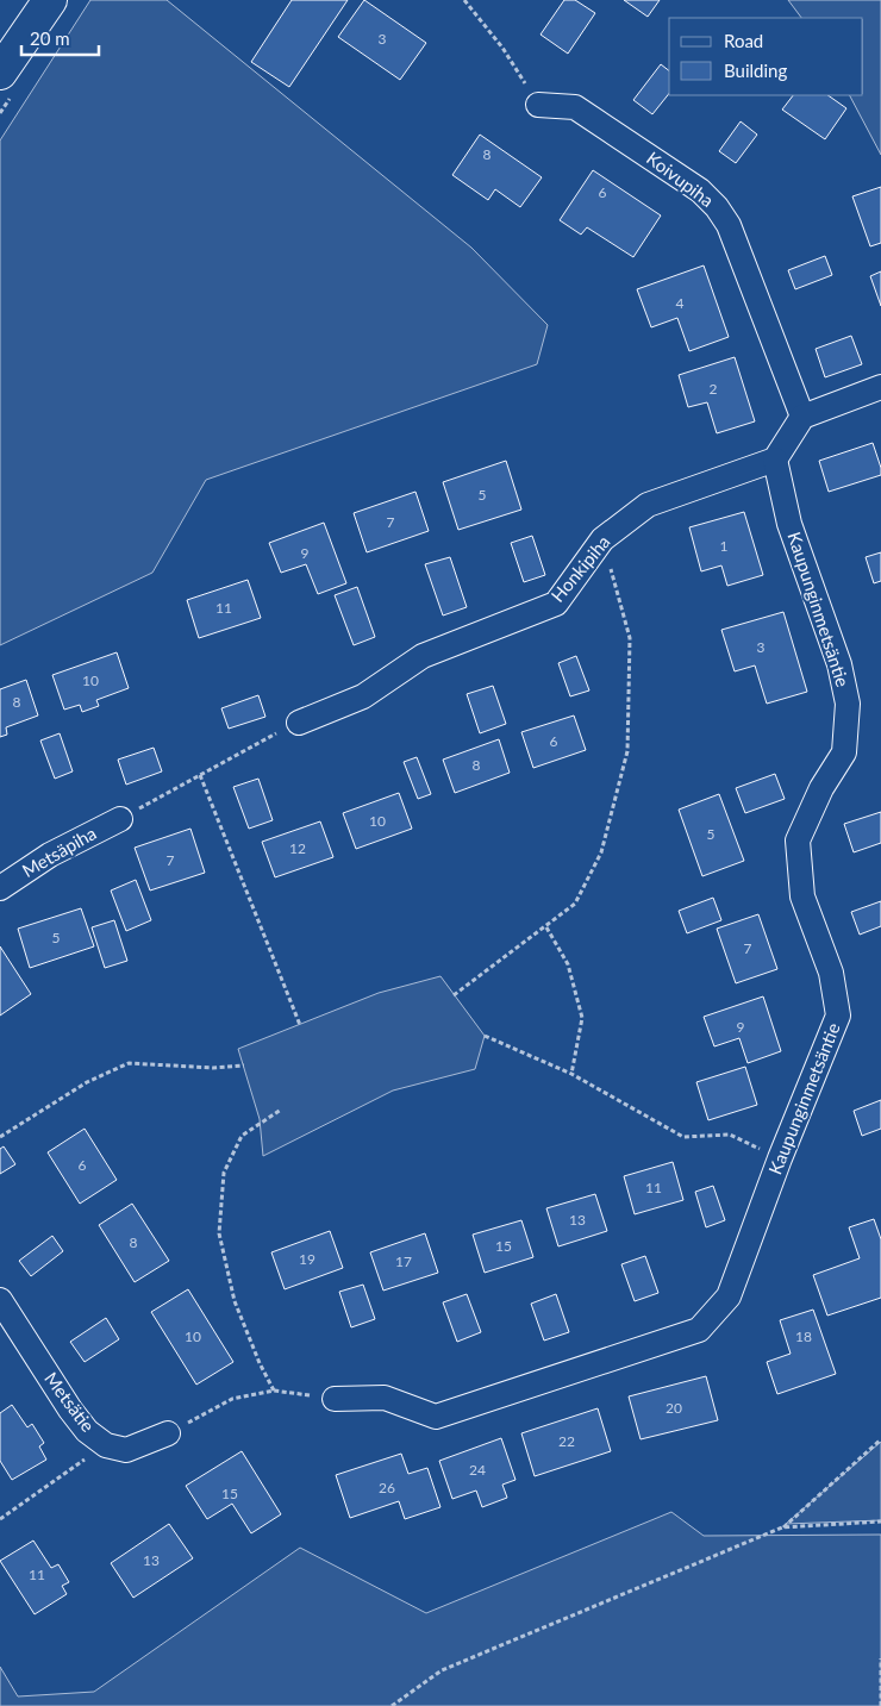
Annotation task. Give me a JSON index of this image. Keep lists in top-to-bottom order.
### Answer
{
  "streets": {
    "street": [
      "Koivupiha",
      "Honkipiha",
      "Kaupunginmetsäntie",
      "Metsäpiha",
      "Metsätie"
    ]
  },
  "crossings": [
    ["Honkipiha", "Kaupunginmetsäntie"]
  ],
  "house_numbers": [
    "3",
    "8",
    "6",
    "4",
    "2",
    "5",
    "7",
    "1",
    "9",
    "11",
    "3",
    "10",
    "8",
    "6",
    "8",
    "10",
    "5",
    "12",
    "7",
    "5",
    "7",
    "9",
    "6",
    "11",
    "13",
    "8",
    "15",
    "19",
    "17",
    "10",
    "18",
    "20",
    "22",
    "24",
    "26",
    "15",
    "13",
    "11"
  ],
  "legend": ["Road", "Building"],
  "scale_bar": "20 m"
}
